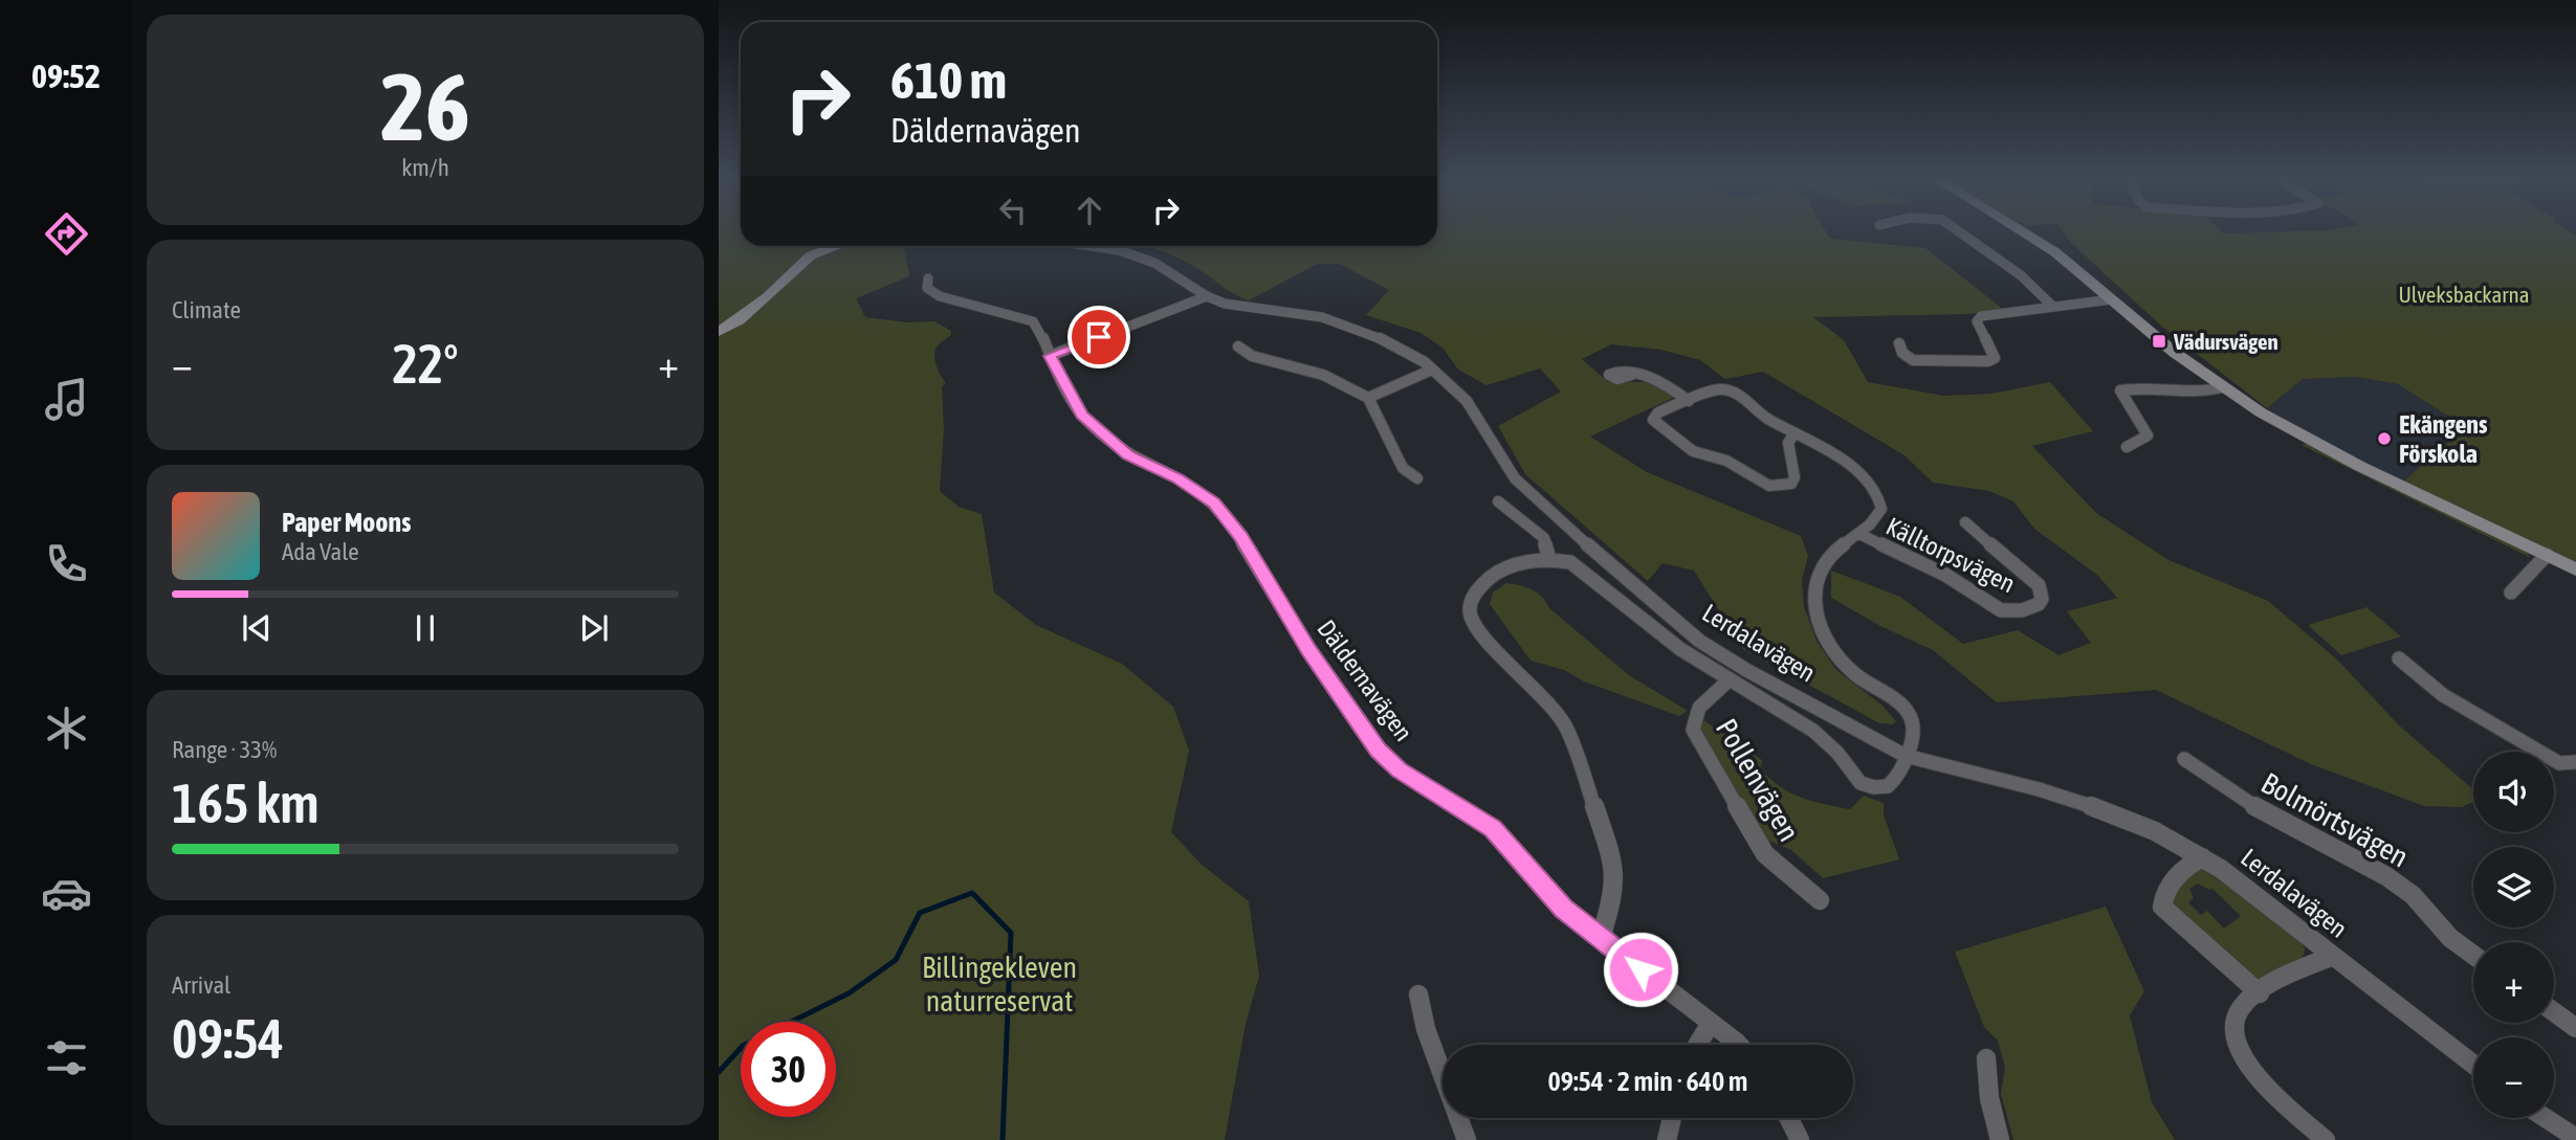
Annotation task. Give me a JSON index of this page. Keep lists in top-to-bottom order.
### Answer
{
  "streets": {
    "street": [
      "Källtorpsvägen",
      "Lerdalavägen",
      "Däldernavägen",
      "Pollenvägen",
      "Bolmörtsvägen"
    ]
  },
  "crossings": [
    ["Källtorpsvägen", "Lerdalavägen"]
  ],
  "parks": ["Ulveksbackarna", "Billingekleven naturreservat"],
  "places": {
    "transit": ["Vädursvägen"],
    "other": ["Ekängens Förskola"]
  },
  "page": {
    "tabs": "09:52",
    "tile": [
      ["26", "km/h"],
      "Climate",
      ["Range · 33%", "165 km"],
      ["Arrival", "09:54"]
    ],
    "turn": ["610 m", "Däldernavägen"],
    "heat": ["−", "22°", "+"],
    "song": ["Paper Moons", "Ada Vale"],
    "map_buttons": ["+", "−"],
    "limit": "30",
    "trip": "09:54 · 2 min · 640 m"
  }
}
